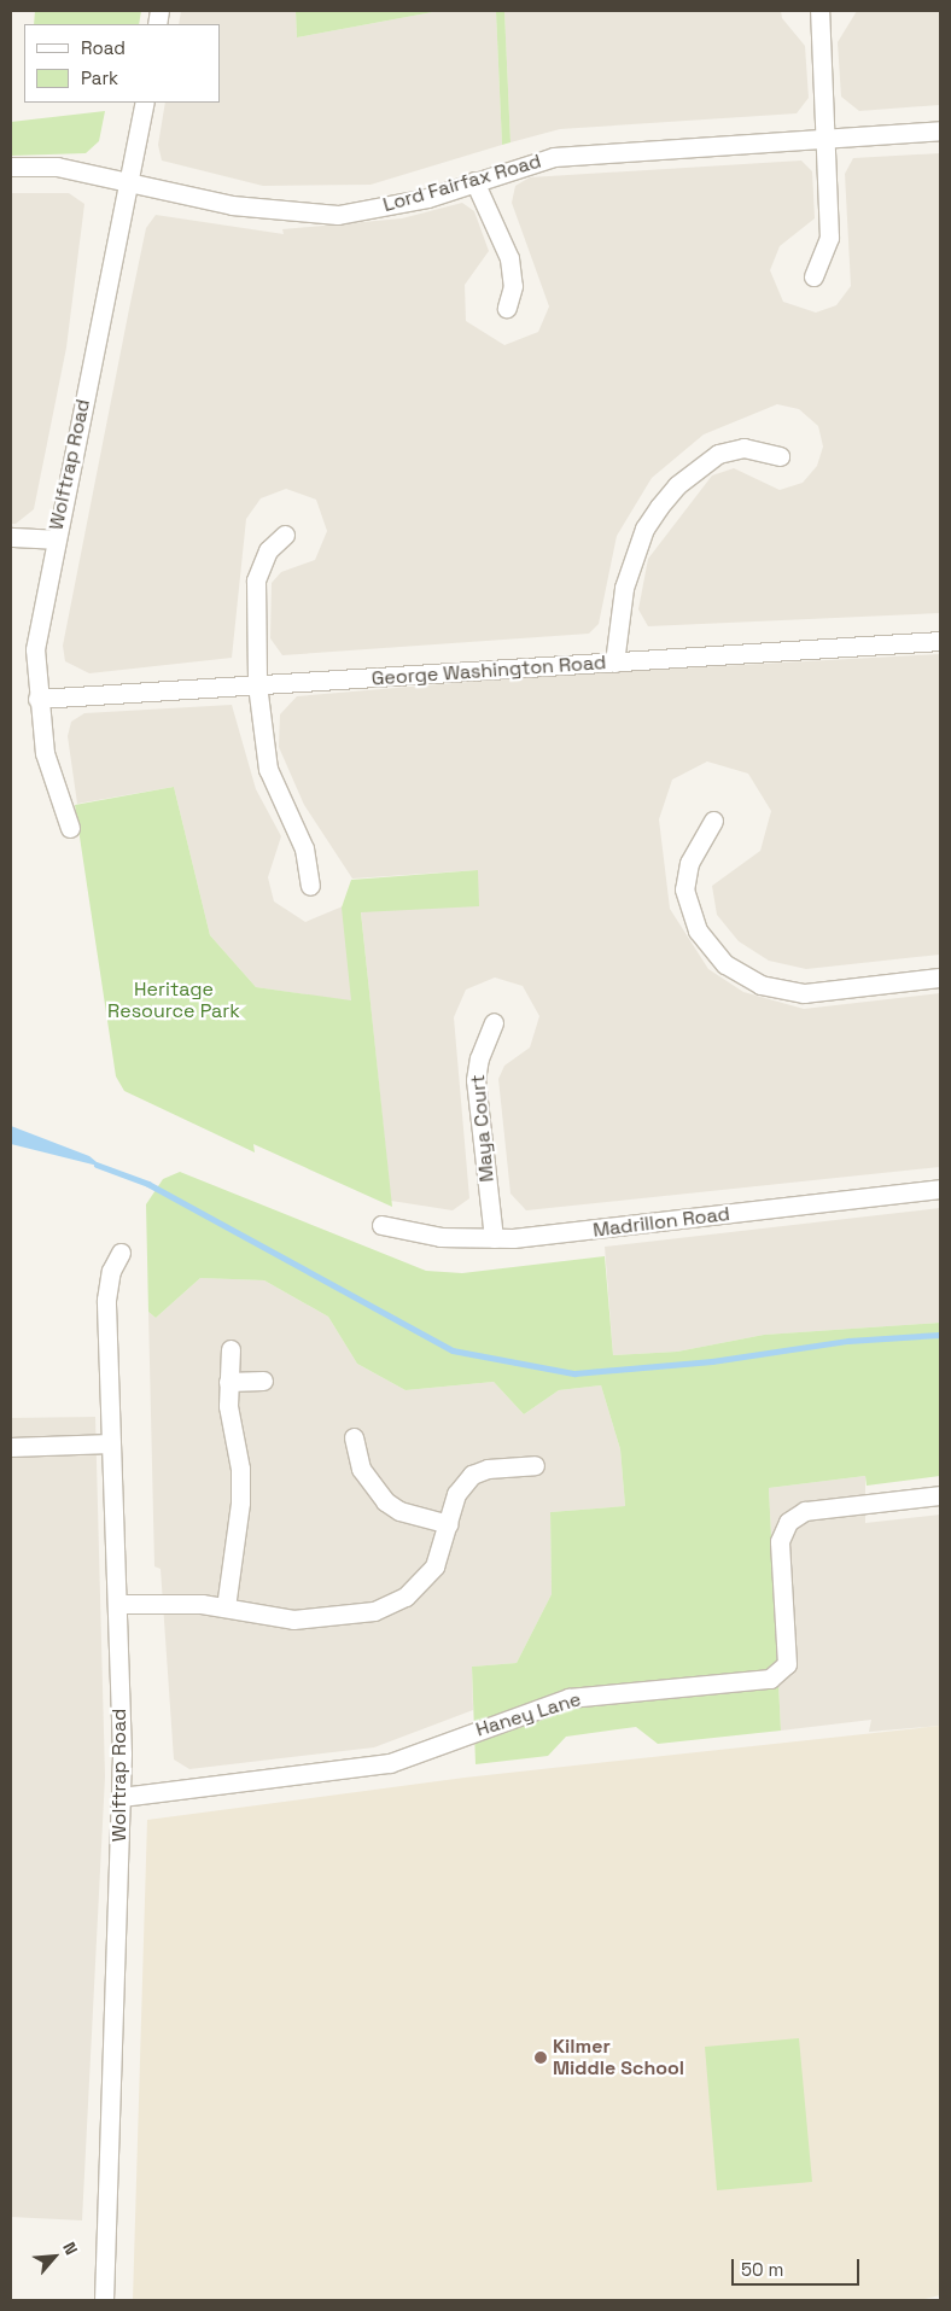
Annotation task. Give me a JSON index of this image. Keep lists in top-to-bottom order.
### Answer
{
  "streets": {
    "street": [
      "Lord Fairfax Road",
      "Wolftrap Road",
      "George Washington Road",
      "Maya Court",
      "Madrillon Road",
      "Haney Lane"
    ]
  },
  "crossings": [
    ["Lord Fairfax Road", "Wolftrap Road"],
    ["Wolftrap Road", "George Washington Road"],
    ["Wolftrap Road", "Haney Lane"],
    ["Maya Court", "Madrillon Road"]
  ],
  "parks": ["Heritage Resource Park"],
  "places": ["Kilmer Middle School"],
  "legend": ["Road", "Park"],
  "scale_bar": "50 m",
  "north": "top right"
}
